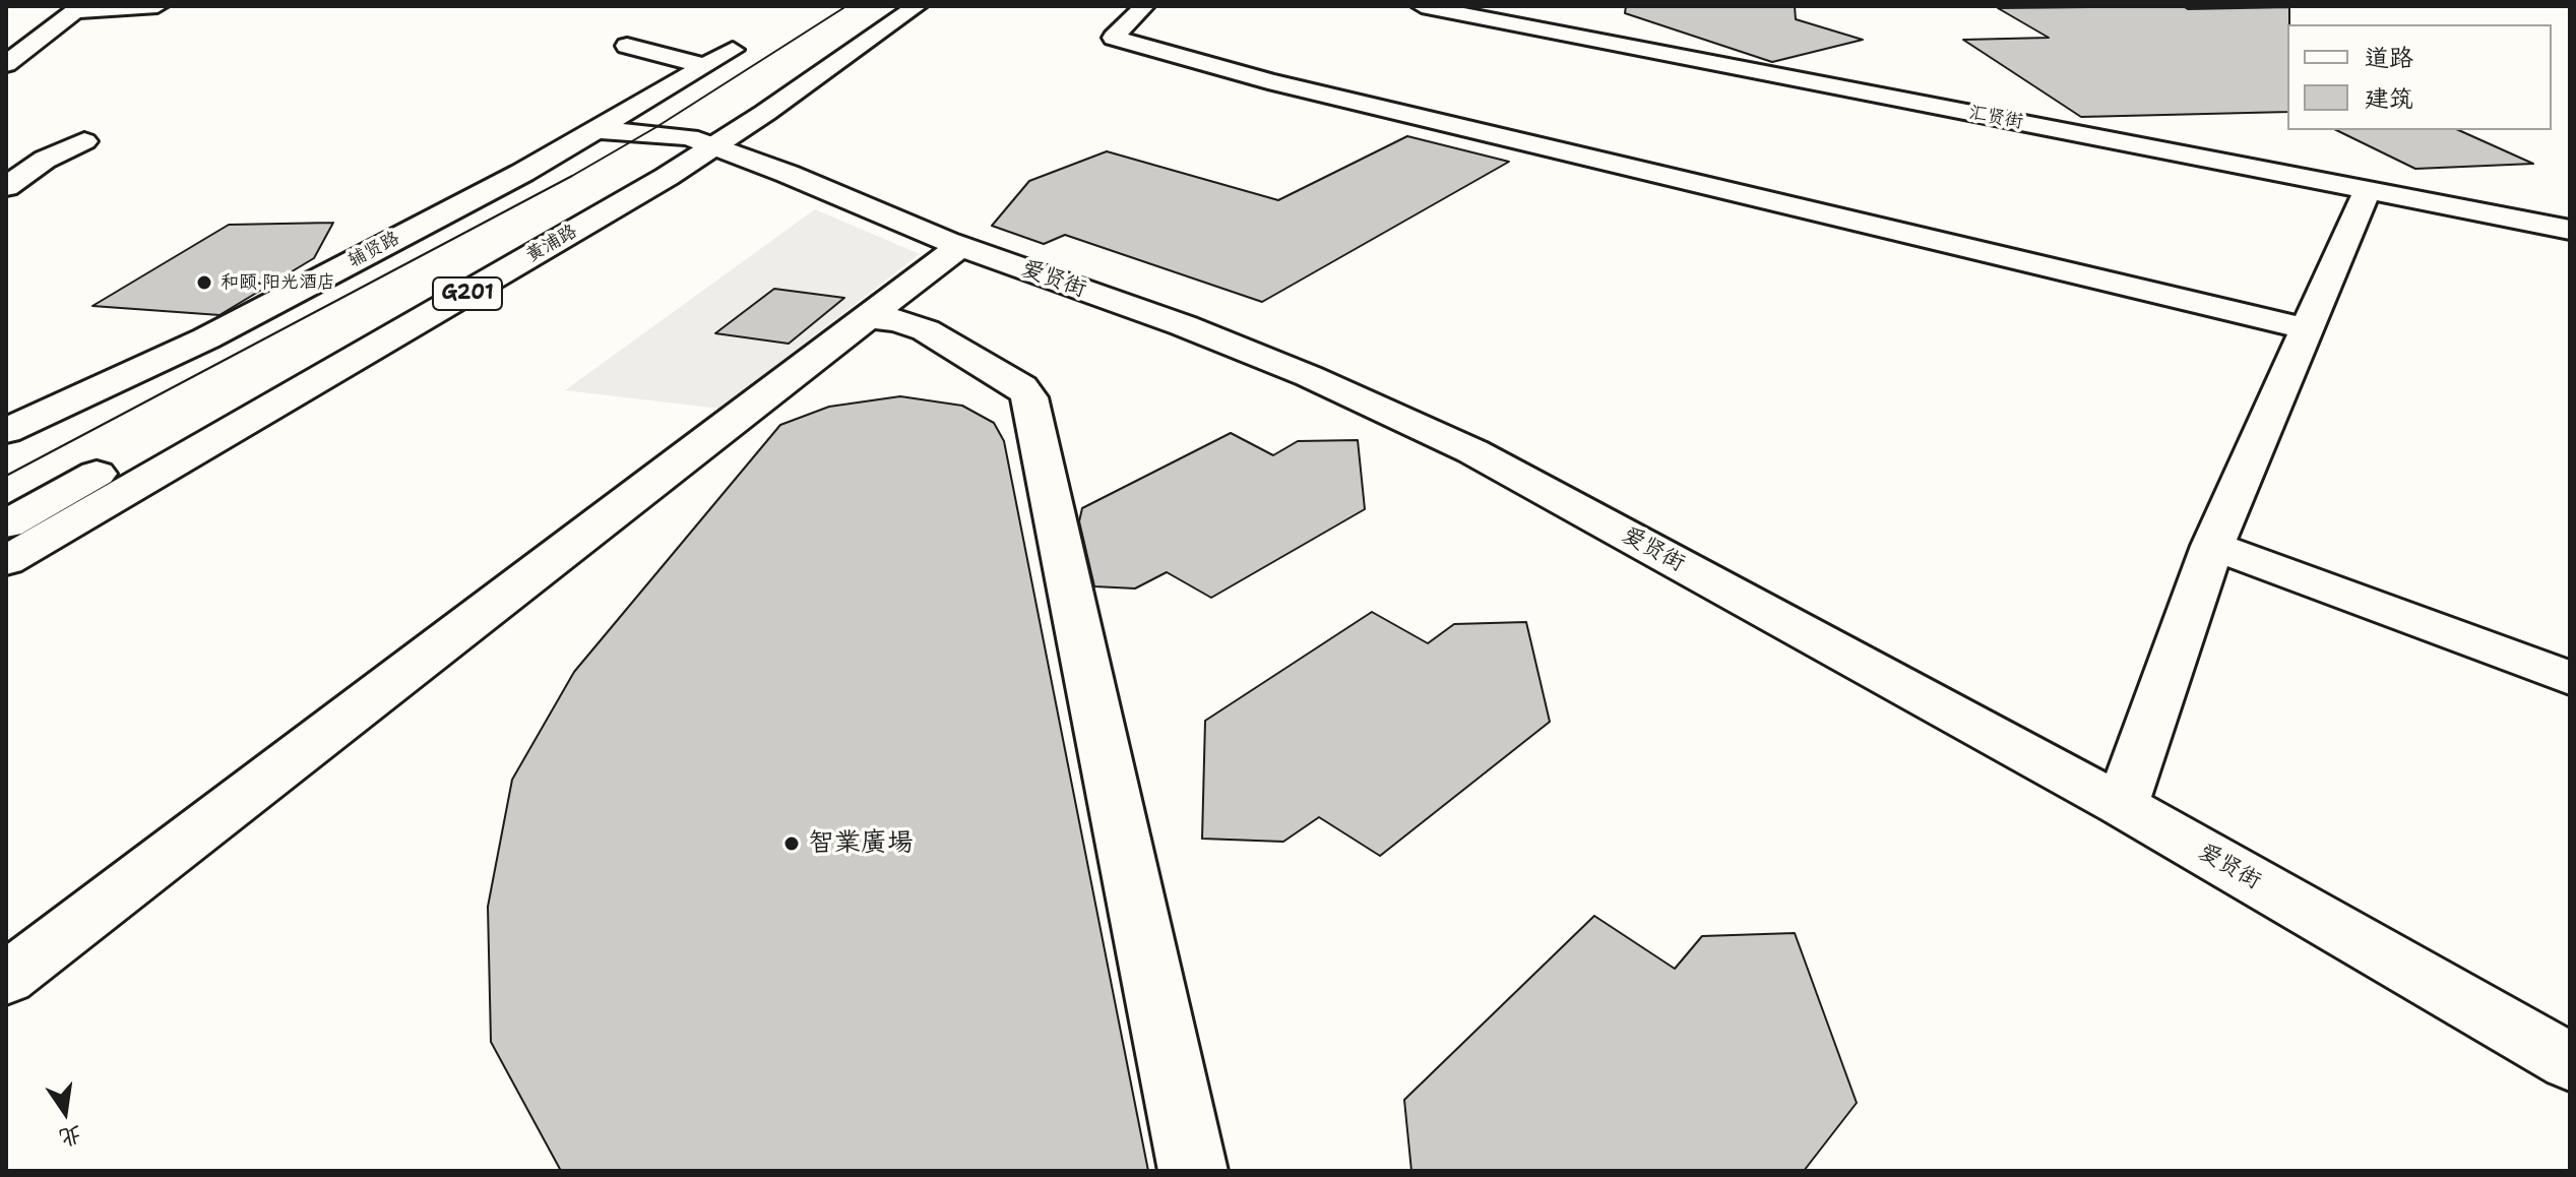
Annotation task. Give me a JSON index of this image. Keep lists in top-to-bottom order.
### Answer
{
  "streets": {
    "main road": [
      "汇贤街",
      "黄浦路",
      "辅贤路",
      "爱贤街",
      "G201"
    ]
  },
  "crossings": [
    ["黄浦路", "爱贤街"],
    ["辅贤路", "爱贤街"]
  ],
  "places": ["和颐·阳光酒店", "智業廣場"],
  "legend": ["道路", "建筑"],
  "north": "bottom"
}
